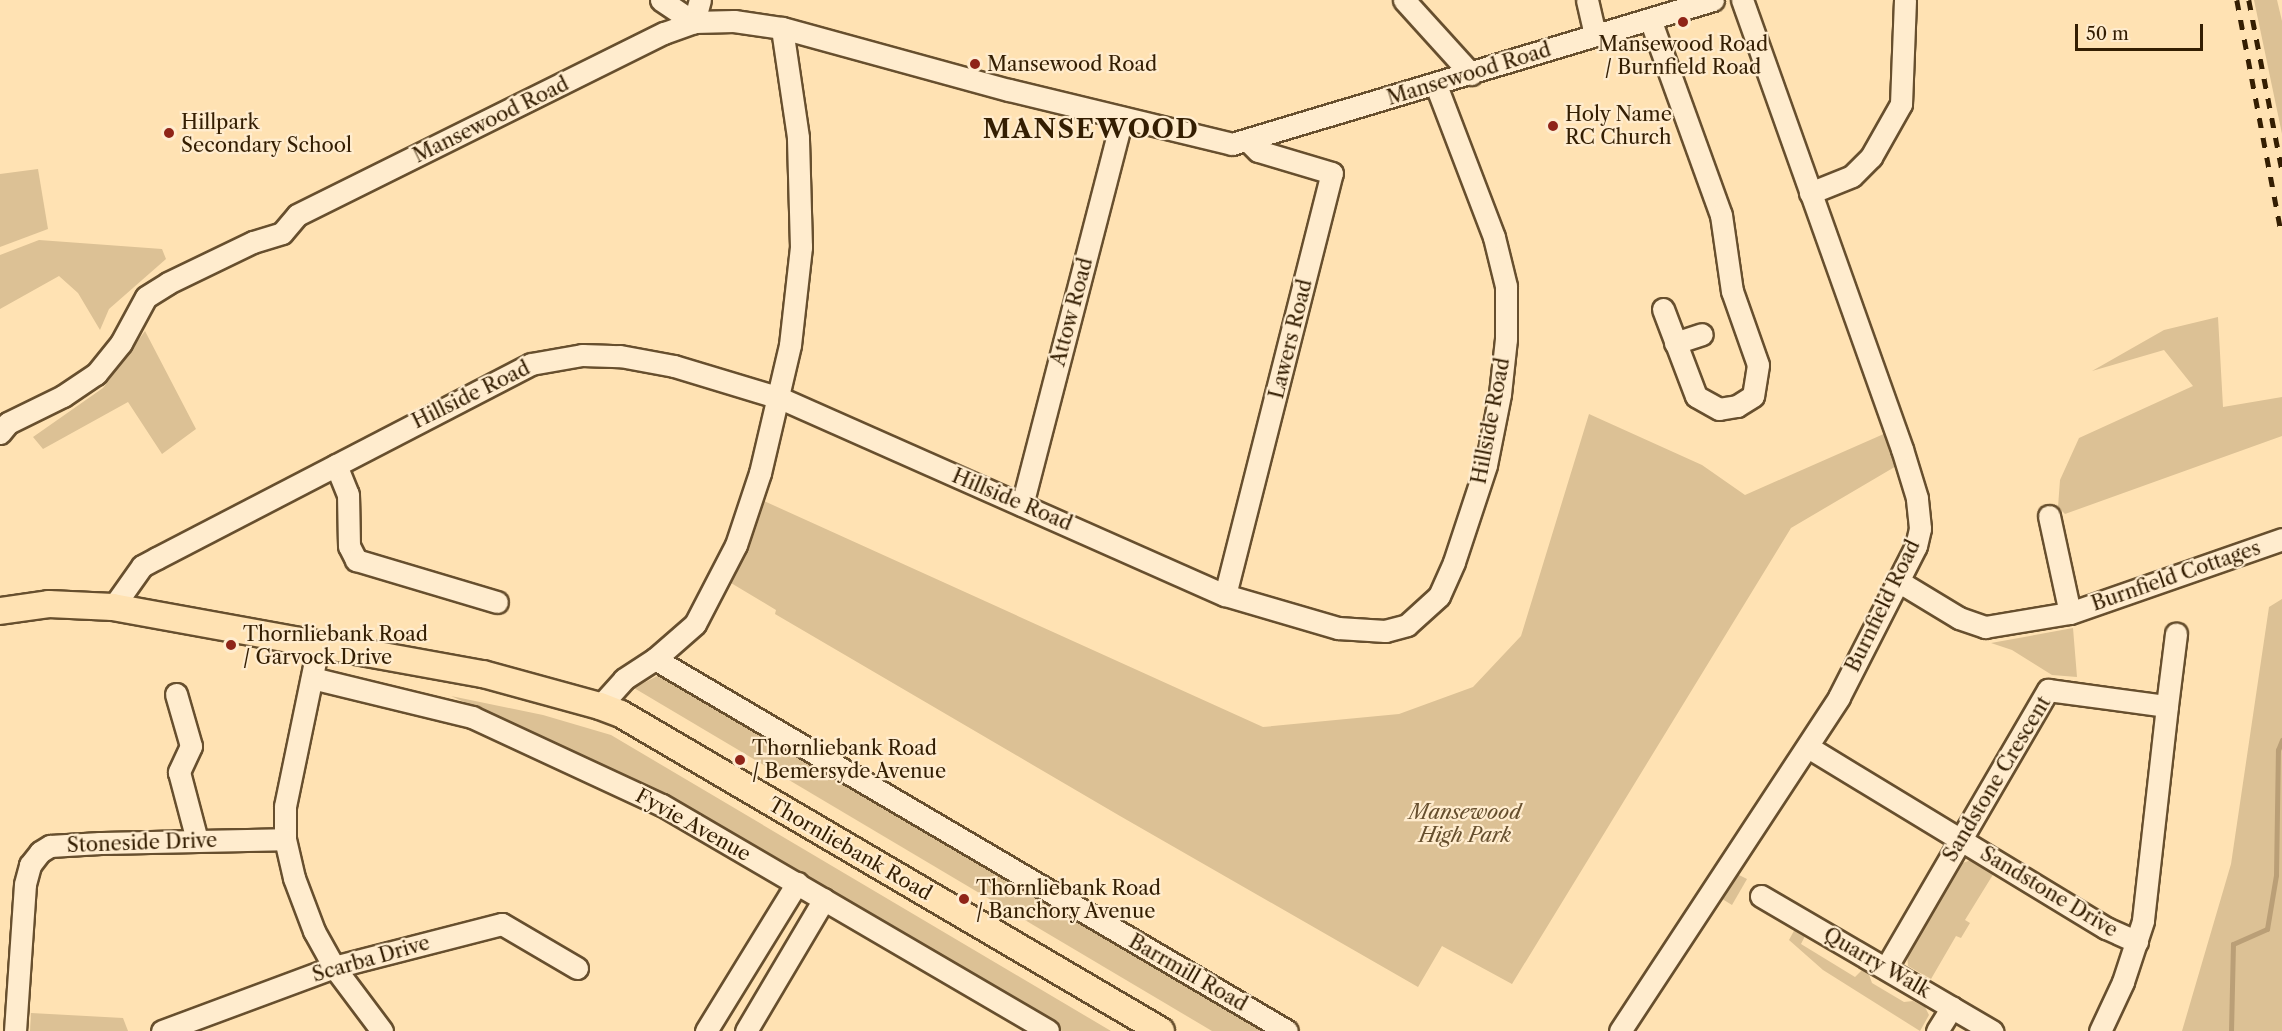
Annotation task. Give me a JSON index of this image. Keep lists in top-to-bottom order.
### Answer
{
  "streets": {
    "main road": ["Thornliebank Road"],
    "street": [
      "Mansewood Road",
      "Attow Road",
      "Lawers Road",
      "Hillside Road",
      "Burnfield Cottages",
      "Burnfield Road",
      "Sandstone Crescent",
      "Fyvie Avenue",
      "Stoneside Drive",
      "Sandstone Drive",
      "Scarba Drive",
      "Quarry Walk",
      "Barrmill Road"
    ]
  },
  "crossings": [
    ["Mansewood Road", "Attow Road"],
    ["Mansewood Road", "Lawers Road"],
    ["Mansewood Road", "Hillside Road"],
    ["Attow Road", "Hillside Road"],
    ["Lawers Road", "Hillside Road"],
    ["Hillside Road", "Thornliebank Road"],
    ["Burnfield Cottages", "Burnfield Road"],
    ["Burnfield Road", "Sandstone Drive"],
    ["Sandstone Crescent", "Sandstone Drive"],
    ["Sandstone Crescent", "Quarry Walk"]
  ],
  "districts": ["MANSEWOOD"],
  "parks": ["Mansewood High Park"],
  "places": [
    "Mansewood Road / Burnfield Road",
    "Mansewood Road",
    "Holy Name RC Church",
    "Hillpark Secondary School",
    "Thornliebank Road / Garvock Drive",
    "Thornliebank Road / Bemersyde Avenue",
    "Thornliebank Road / Banchory Avenue"
  ],
  "scale_bar": "50 m"
}
